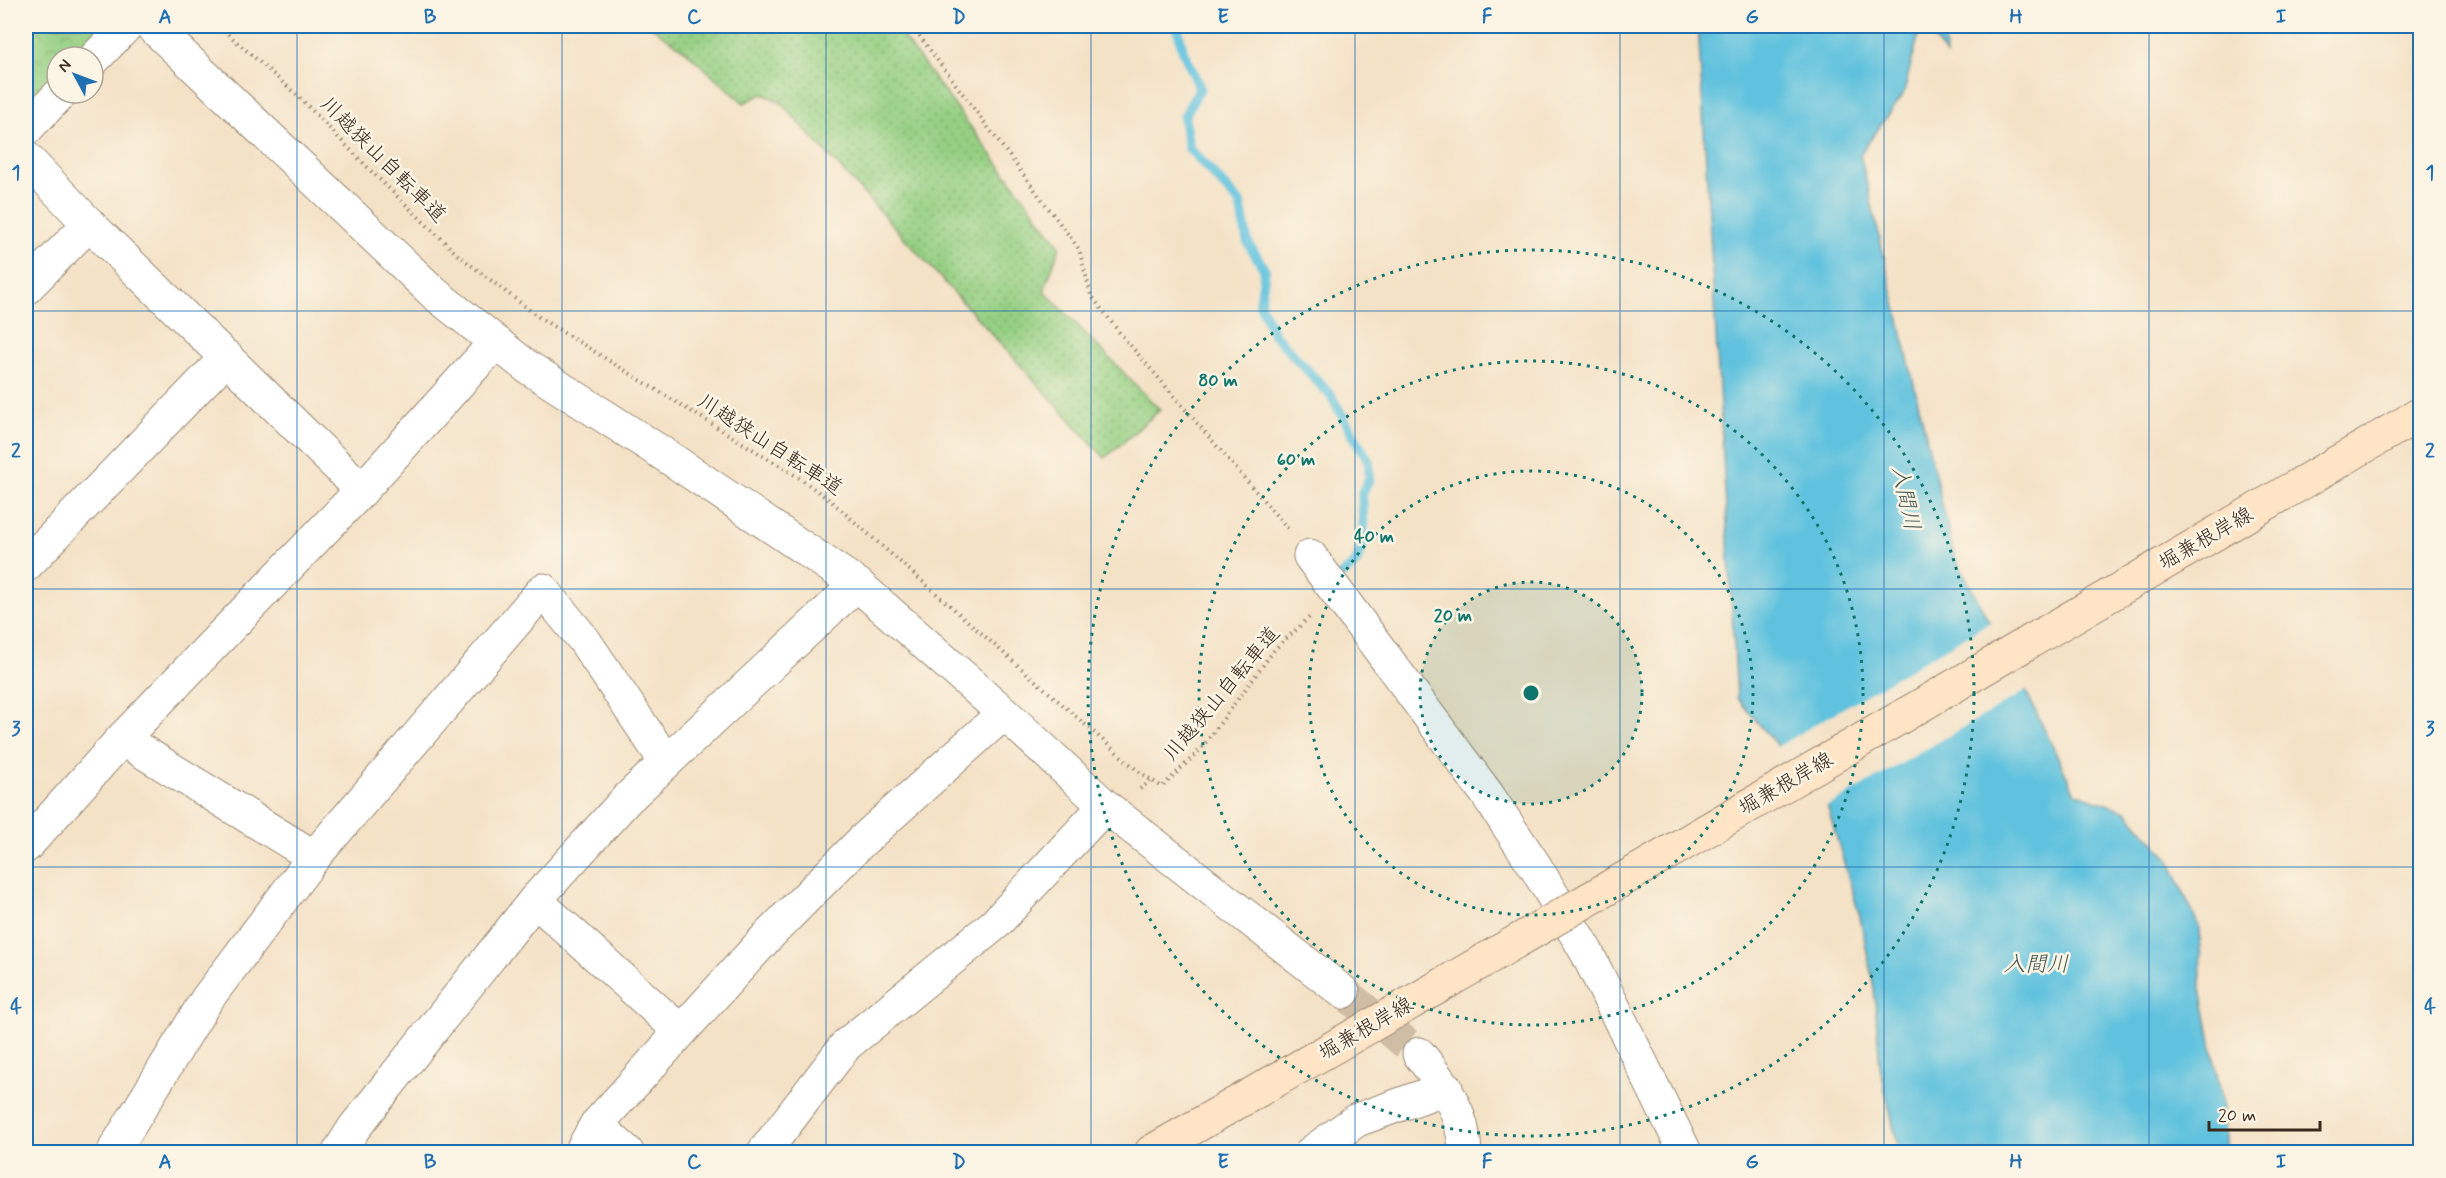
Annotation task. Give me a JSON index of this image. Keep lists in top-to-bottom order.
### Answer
{
  "streets": {
    "main road": ["堀兼根岸線"],
    "path": ["川越狭山自転車道"]
  },
  "water": ["入間川"],
  "scale_bar": "20 m",
  "north": "top left",
  "grid": {
    "columns": [
      "A",
      "B",
      "C",
      "D",
      "E",
      "F",
      "G",
      "H",
      "I"
    ],
    "rows": [
      "1",
      "2",
      "3",
      "4"
    ]
  },
  "rings": [
    "80 m",
    "60 m",
    "40 m",
    "20 m"
  ]
}
